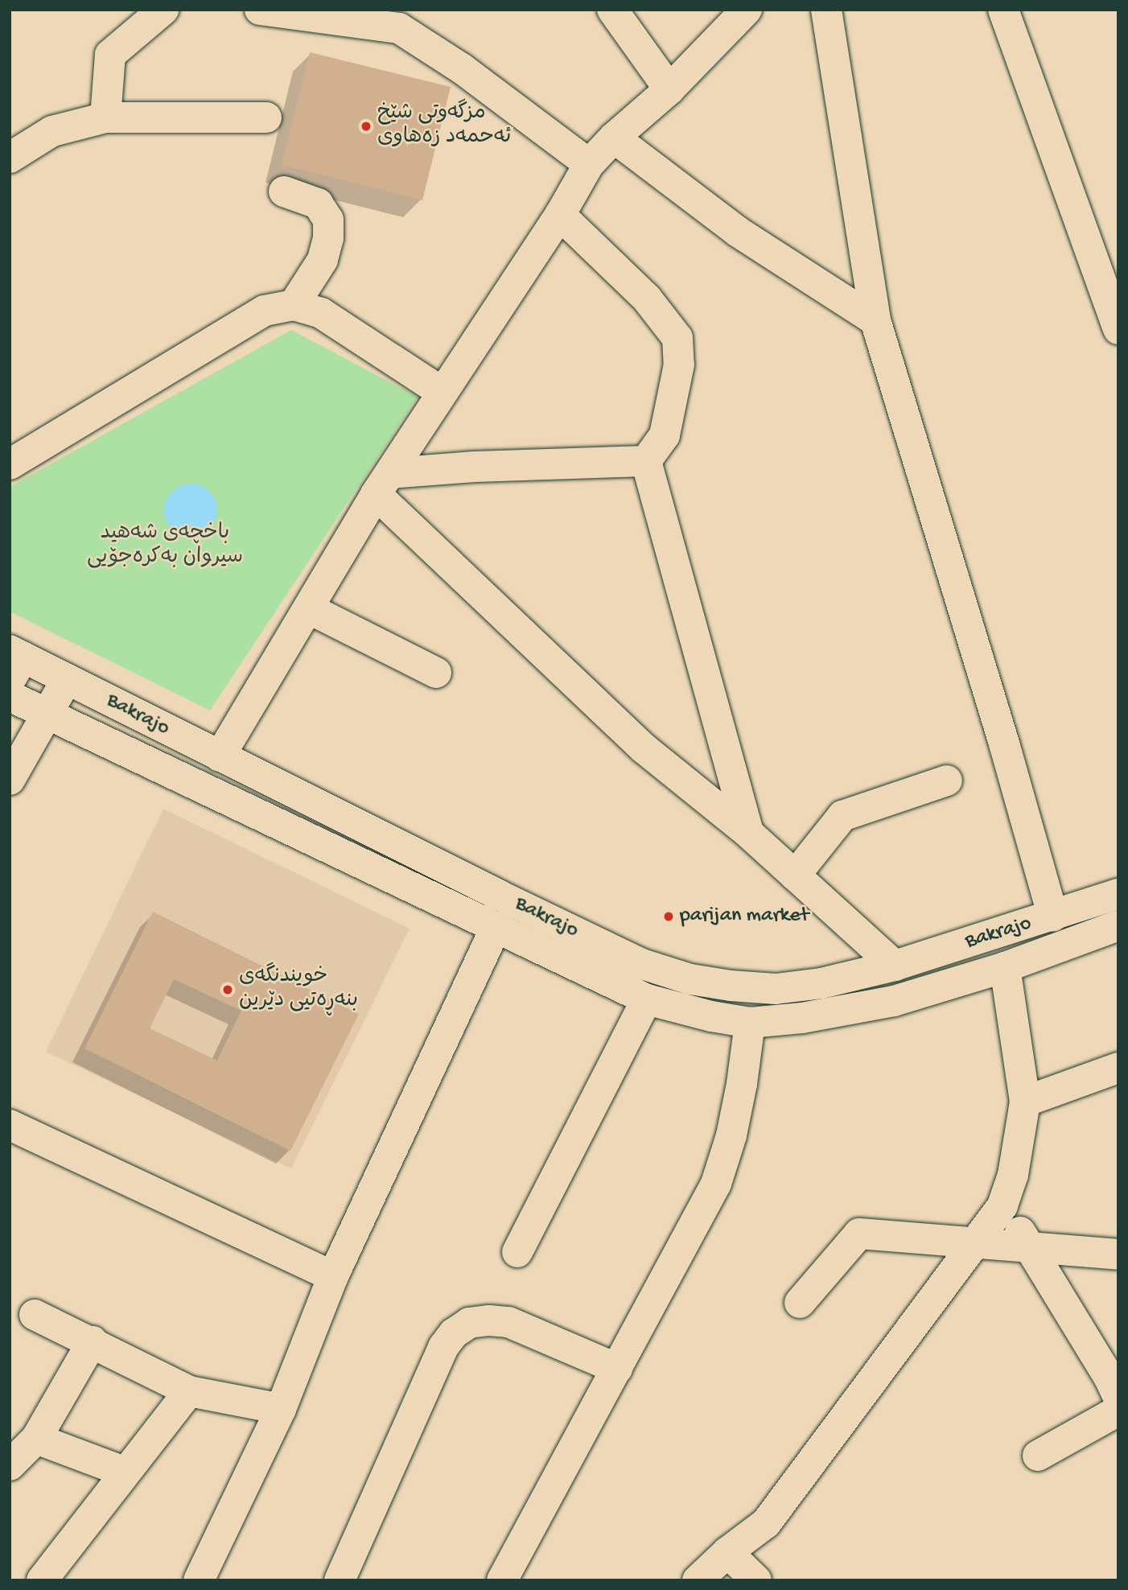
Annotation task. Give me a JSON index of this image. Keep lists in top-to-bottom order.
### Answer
{
  "streets": {
    "street": ["Bakrajo"]
  },
  "parks": ["باخچەی شەهید سیروان بەکرەجۆیی"],
  "places": ["مزگەوتی شێخ ئەحمەد زەهاوی", "parijan market", "خویندنگەی بنەڕەتیی دێرین"]
}
